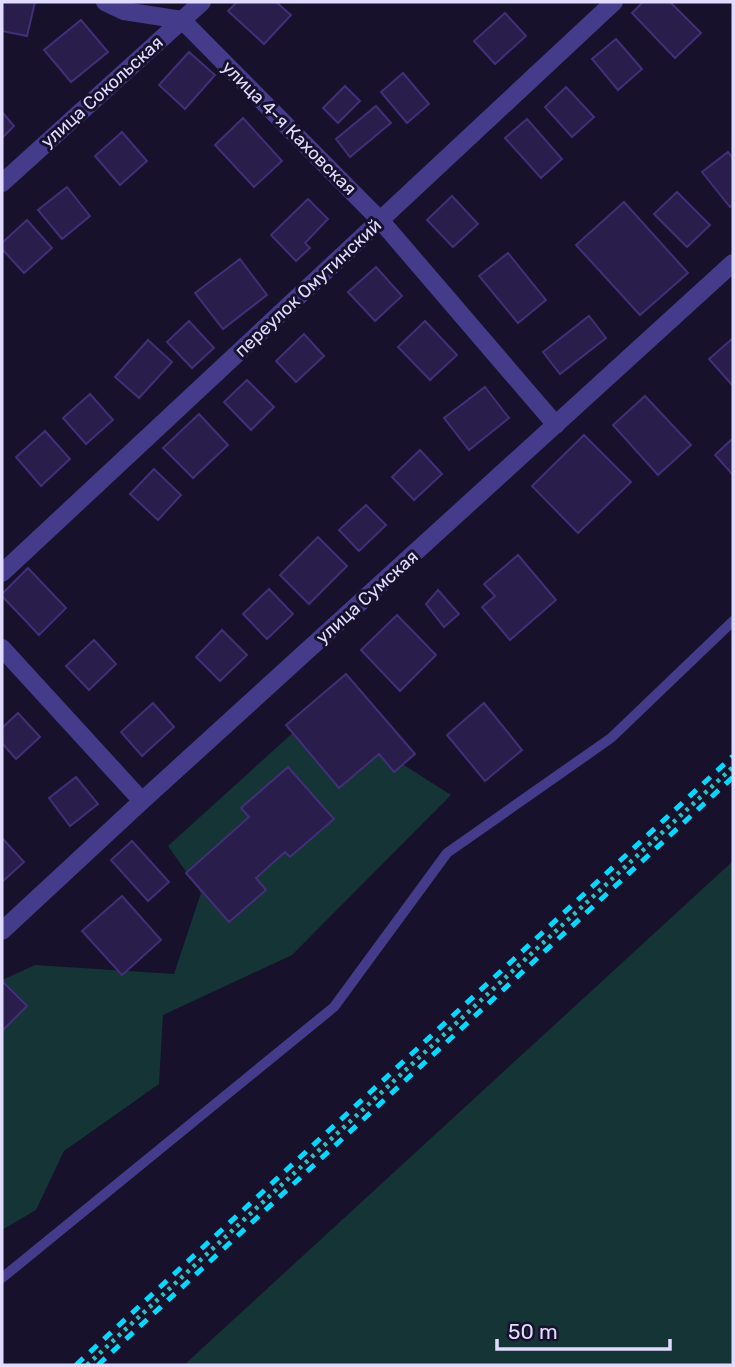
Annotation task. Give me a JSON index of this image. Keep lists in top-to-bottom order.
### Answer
{
  "streets": {
    "street": [
      "улица Сокольская",
      "улица 4-я Каховская",
      "переулок Омутинский",
      "улица Сумская"
    ]
  },
  "crossings": [
    ["улица Сокольская", "улица 4-я Каховская"],
    ["улица 4-я Каховская", "переулок Омутинский"],
    ["улица 4-я Каховская", "улица Сумская"]
  ],
  "scale_bar": "50 m"
}
